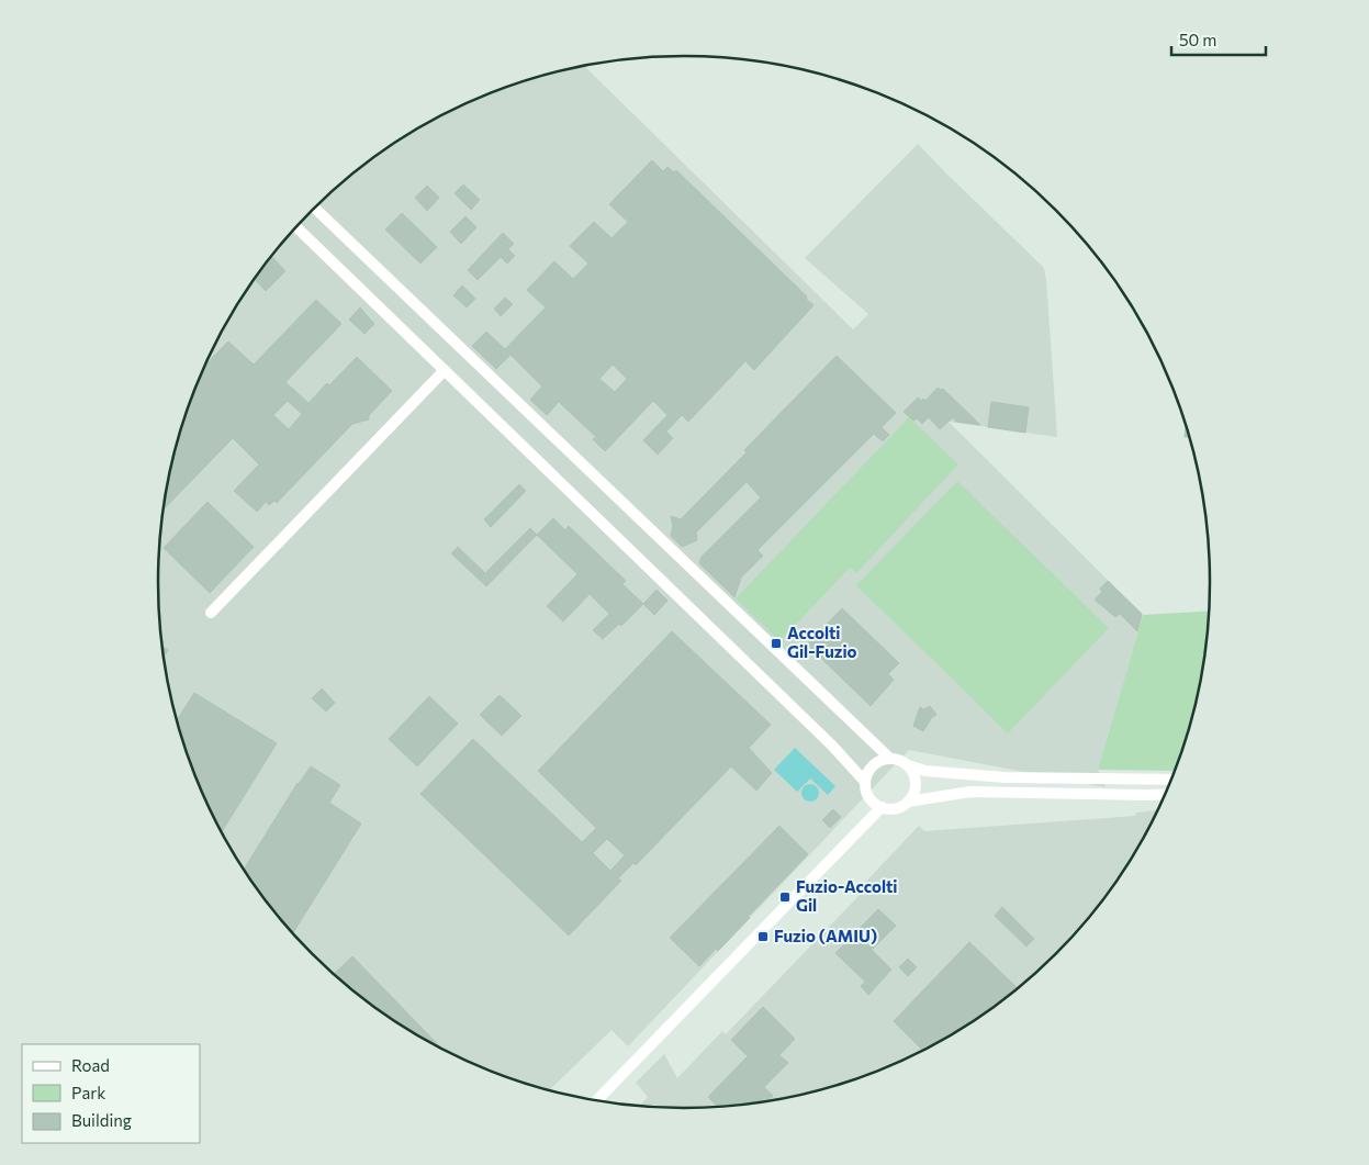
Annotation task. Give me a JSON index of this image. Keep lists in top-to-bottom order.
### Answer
{
  "places": {
    "transit": ["Accolti Gil-Fuzio", "Fuzio-Accolti Gil", "Fuzio (AMIU)"]
  },
  "legend": ["Road", "Park", "Building"],
  "scale_bar": "50 m"
}
